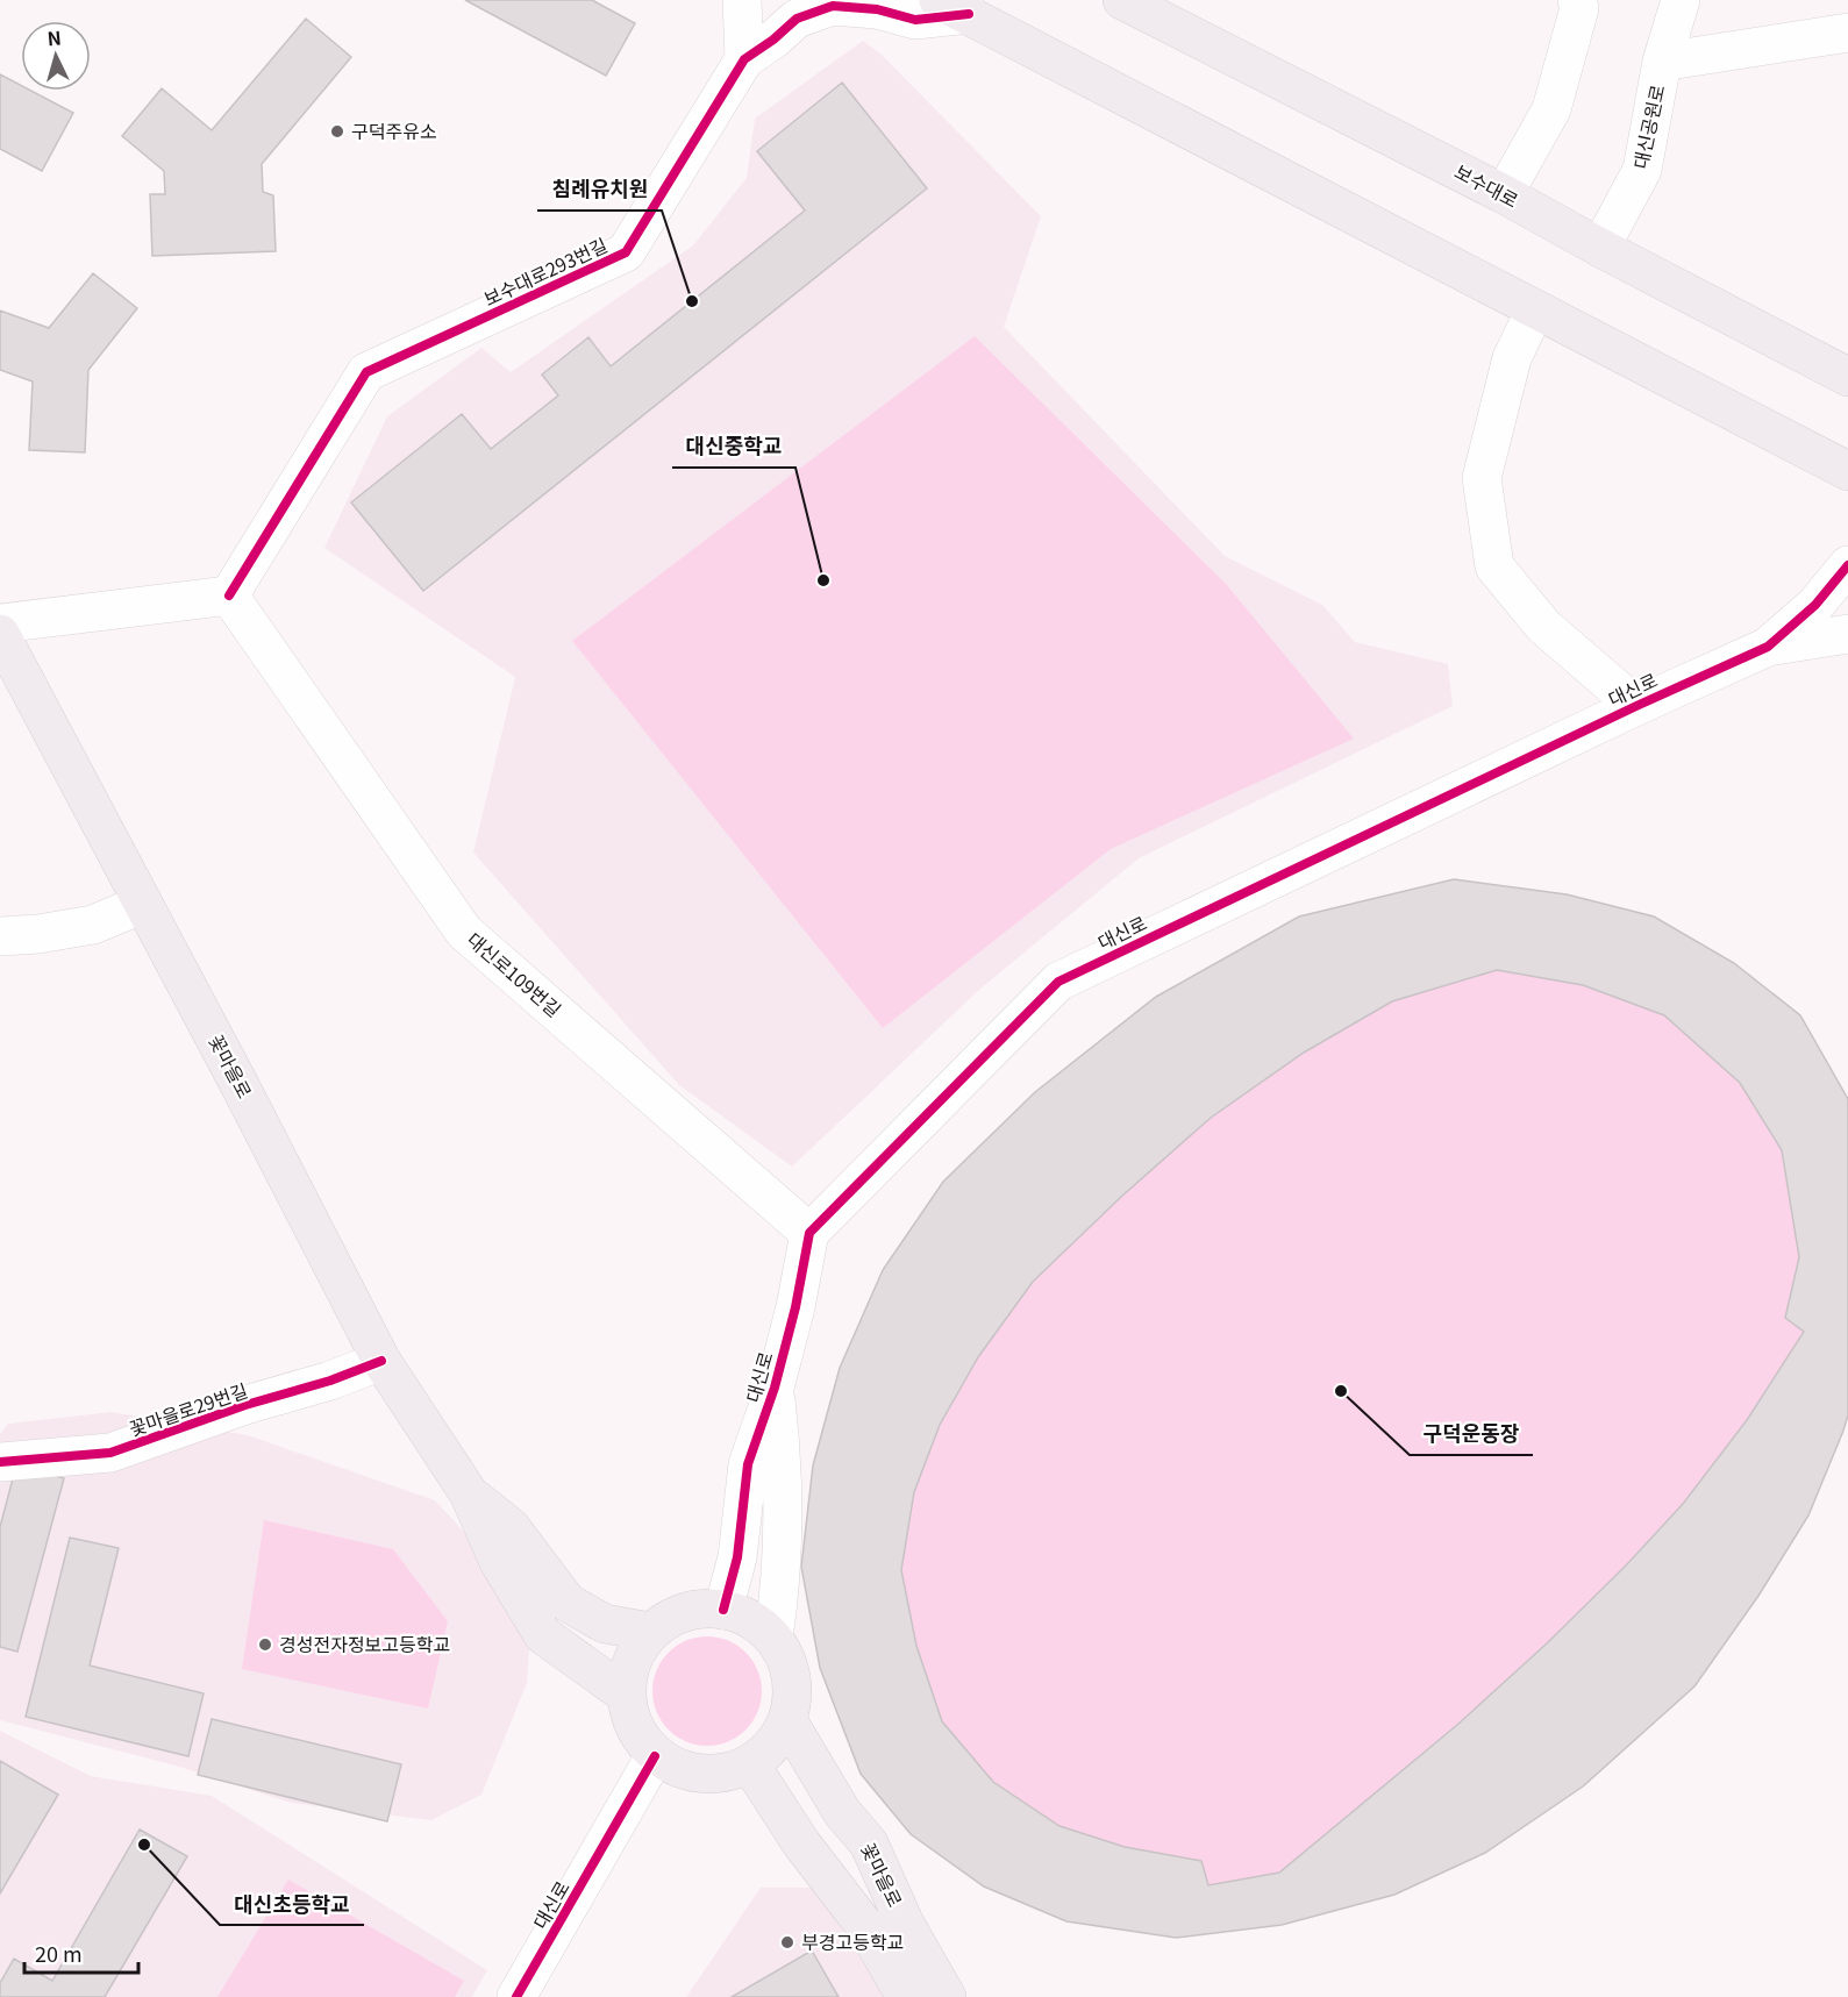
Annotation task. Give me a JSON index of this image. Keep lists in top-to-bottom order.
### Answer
{
  "streets": {
    "main road": ["보수대로", "꽃마을로"],
    "street": [
      "대신공원로",
      "보수대로293번길",
      "대신로",
      "대신로109번길",
      "꽃마을로29번길"
    ]
  },
  "crossings": [
    ["대신공원로", "보수대로"],
    ["보수대로293번길", "대신로109번길"],
    ["대신로", "대신로109번길"],
    ["대신로", "꽃마을로"],
    ["꽃마을로", "꽃마을로29번길"]
  ],
  "places": [
    "구덕주유소",
    "침례유치원",
    "대신중학교",
    "구덕운동장",
    "경성전자정보고등학교",
    "대신초등학교",
    "부경고등학교"
  ],
  "scale_bar": "20 m",
  "north": "top"
}
